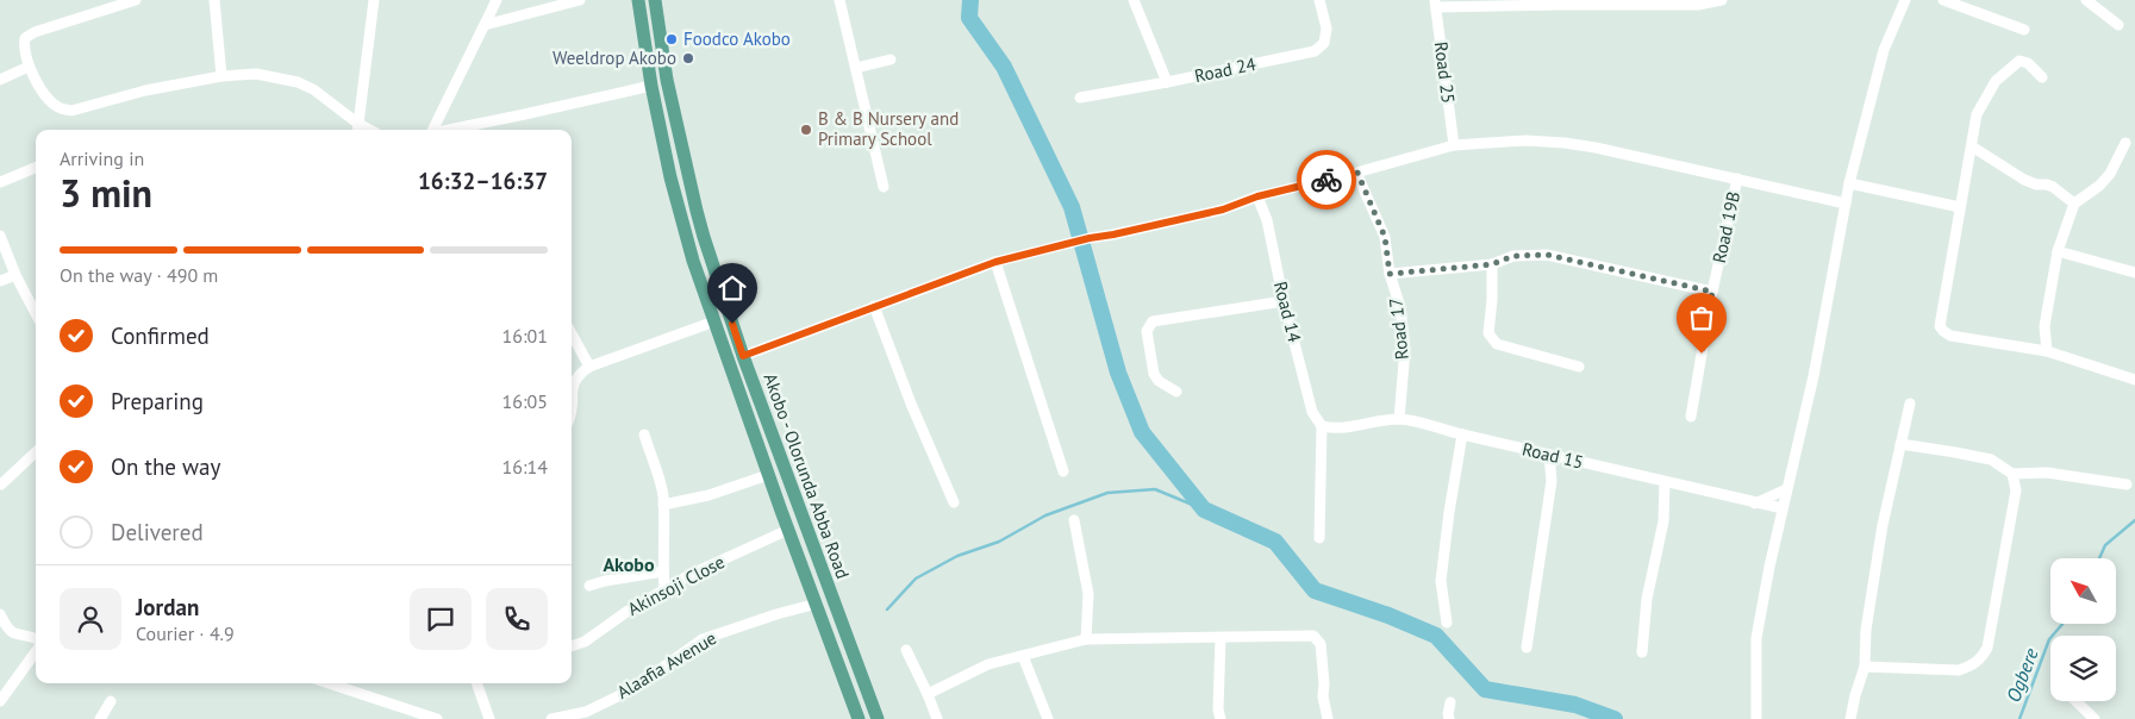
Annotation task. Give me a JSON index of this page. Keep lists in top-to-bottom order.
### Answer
{
  "streets": {
    "main road": ["Akobo - Olorunda Abba Road"],
    "street": [
      "Road 24",
      "Road 25",
      "Road 19B",
      "Road 14",
      "Road 17",
      "Road 15",
      "Akinsoji Close",
      "Alaafia Avenue"
    ]
  },
  "crossings": [
    ["Road 14", "Road 15"],
    ["Road 17", "Road 15"],
    ["Akobo - Olorunda Abba Road", "Akinsoji Close"],
    ["Akobo - Olorunda Abba Road", "Alaafia Avenue"]
  ],
  "districts": ["Akobo"],
  "water": ["Ogbere"],
  "places": ["Foodco Akobo", "Weeldrop Akobo", "B & B Nursery and Primary School"],
  "north": "top left",
  "page": {
    "heading": ["3 min", "Arriving in", "16:32–16:37"],
    "panel": ["Jordan", "Courier · 4.9"],
    "bar": "On the way · 490 m",
    "list": [
      ["Confirmed", "16:01"],
      ["Preparing", "16:05"],
      ["On the way", "16:14"],
      "Delivered"
    ]
  }
}
